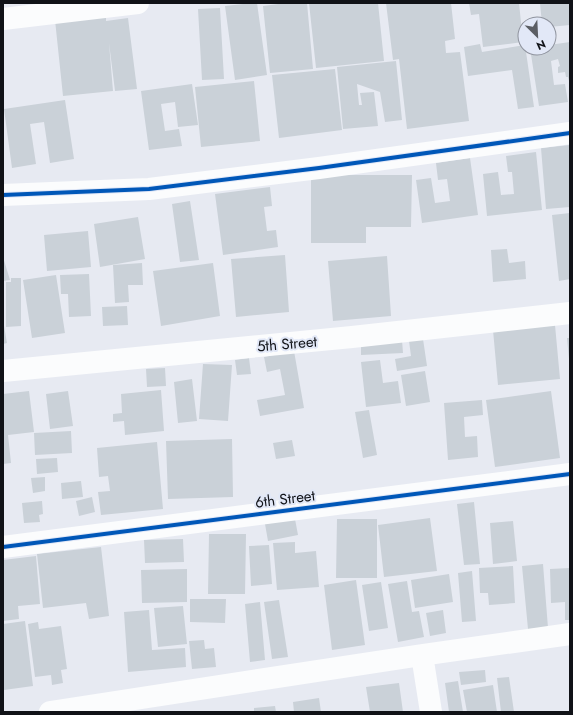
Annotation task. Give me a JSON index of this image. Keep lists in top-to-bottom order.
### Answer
{
  "streets": {
    "street": ["5th Street", "6th Street"]
  },
  "north": "bottom right"
}
